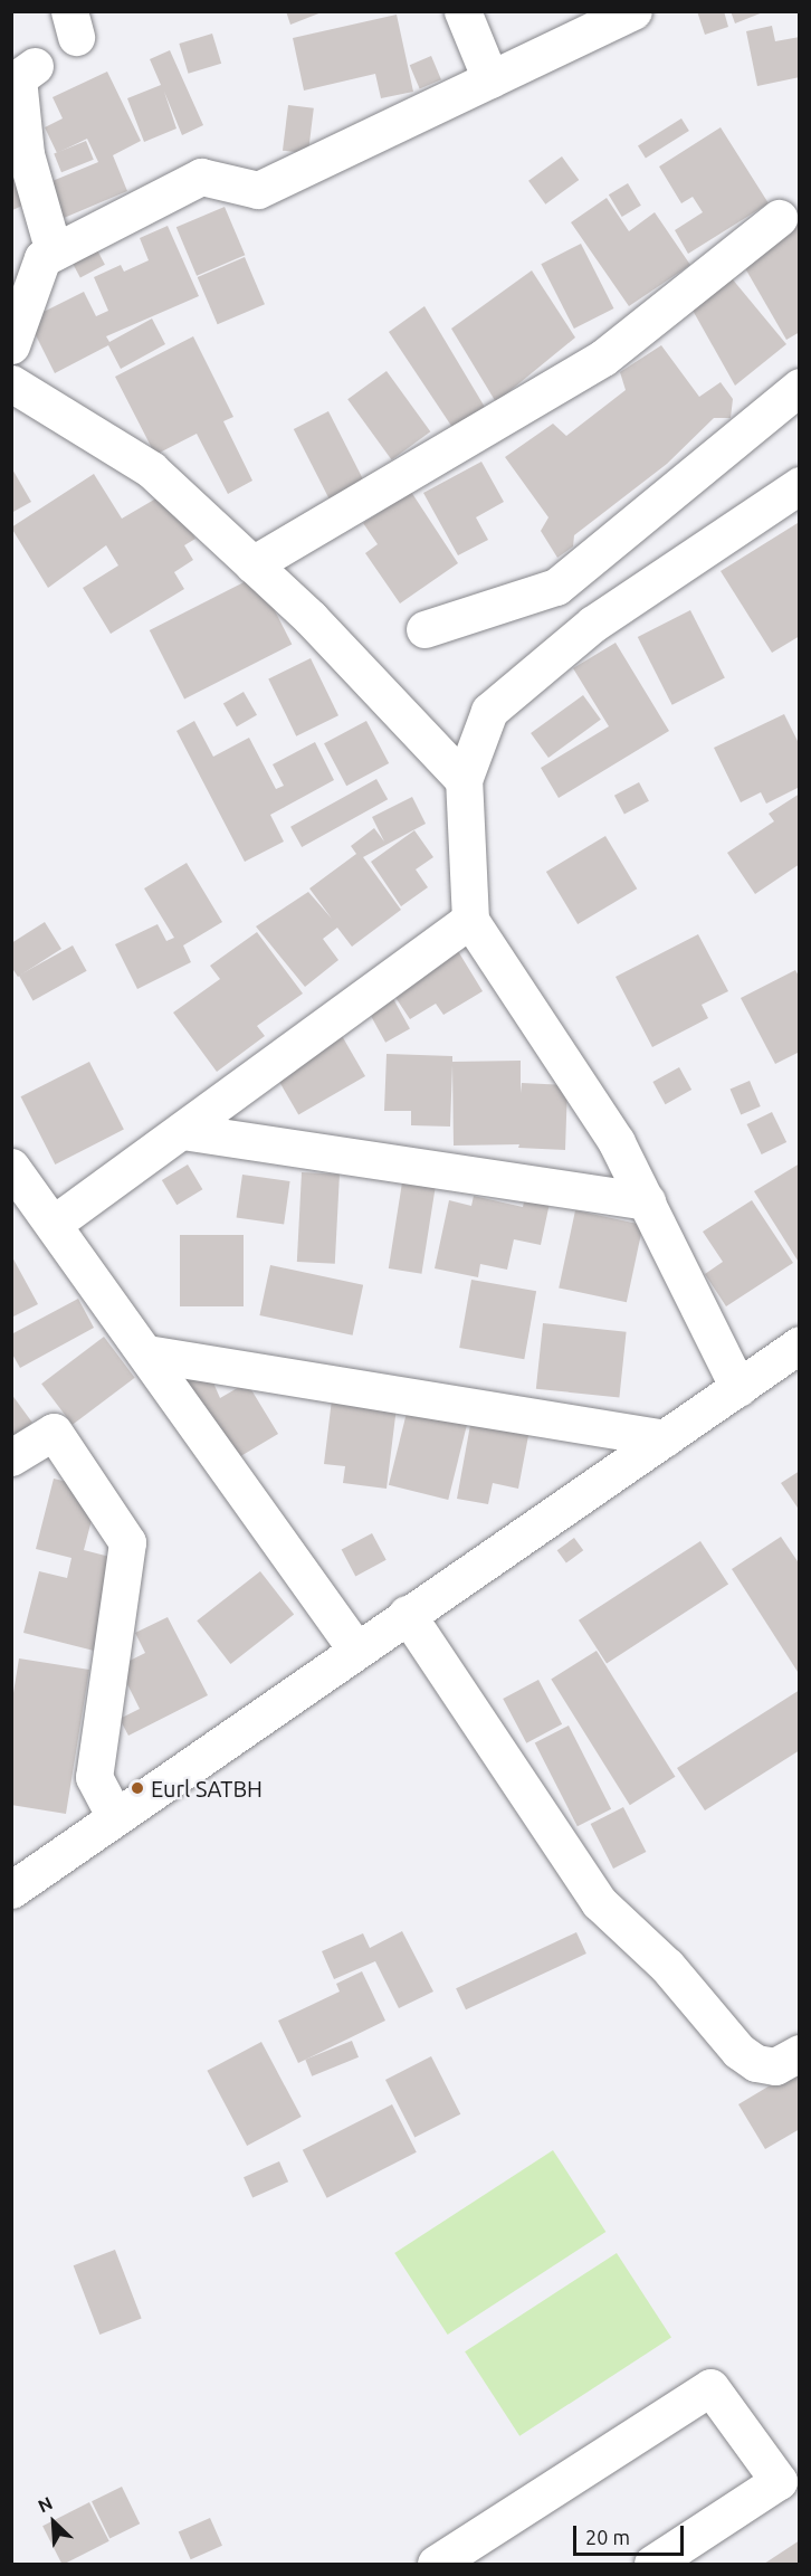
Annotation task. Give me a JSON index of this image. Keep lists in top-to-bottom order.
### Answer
{
  "places": ["Eurl SATBH"],
  "scale_bar": "20 m",
  "north": "top left"
}
